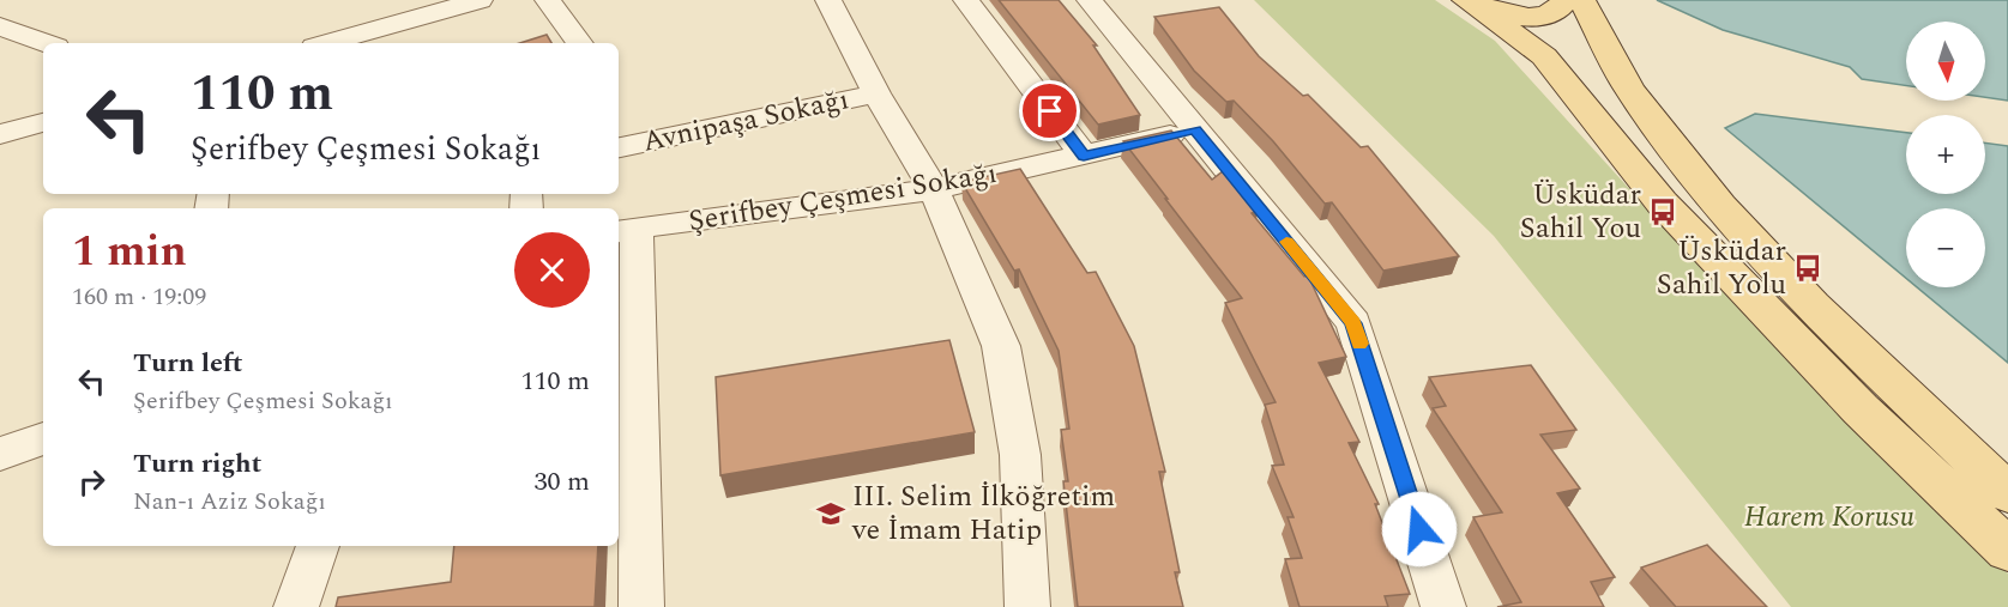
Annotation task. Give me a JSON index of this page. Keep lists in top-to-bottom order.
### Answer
{
  "streets": {
    "street": ["Avnipaşa Sokağı", "Şerifbey Çeşmesi Sokağı"]
  },
  "parks": ["Harem Korusu"],
  "places": {
    "bus stop": ["Üsküdar Sahil You", "Üsküdar Sahil Yolu"],
    "school or university": ["III. Selim İlköğretim ve İmam Hatip"]
  },
  "north": "bottom",
  "page": {
    "map_buttons": ["+", "−"],
    "turn": ["110 m", "Şerifbey Çeşmesi Sokağı"],
    "heading": ["1 min", "160 m · 19:09"],
    "list": [
      {
        "name": "Turn left",
        "note": "Şerifbey Çeşmesi Sokağı",
        "value": "110 m"
      },
      {
        "name": "Turn right",
        "note": "Nan-ı Aziz Sokağı",
        "value": "30 m"
      }
    ]
  }
}
